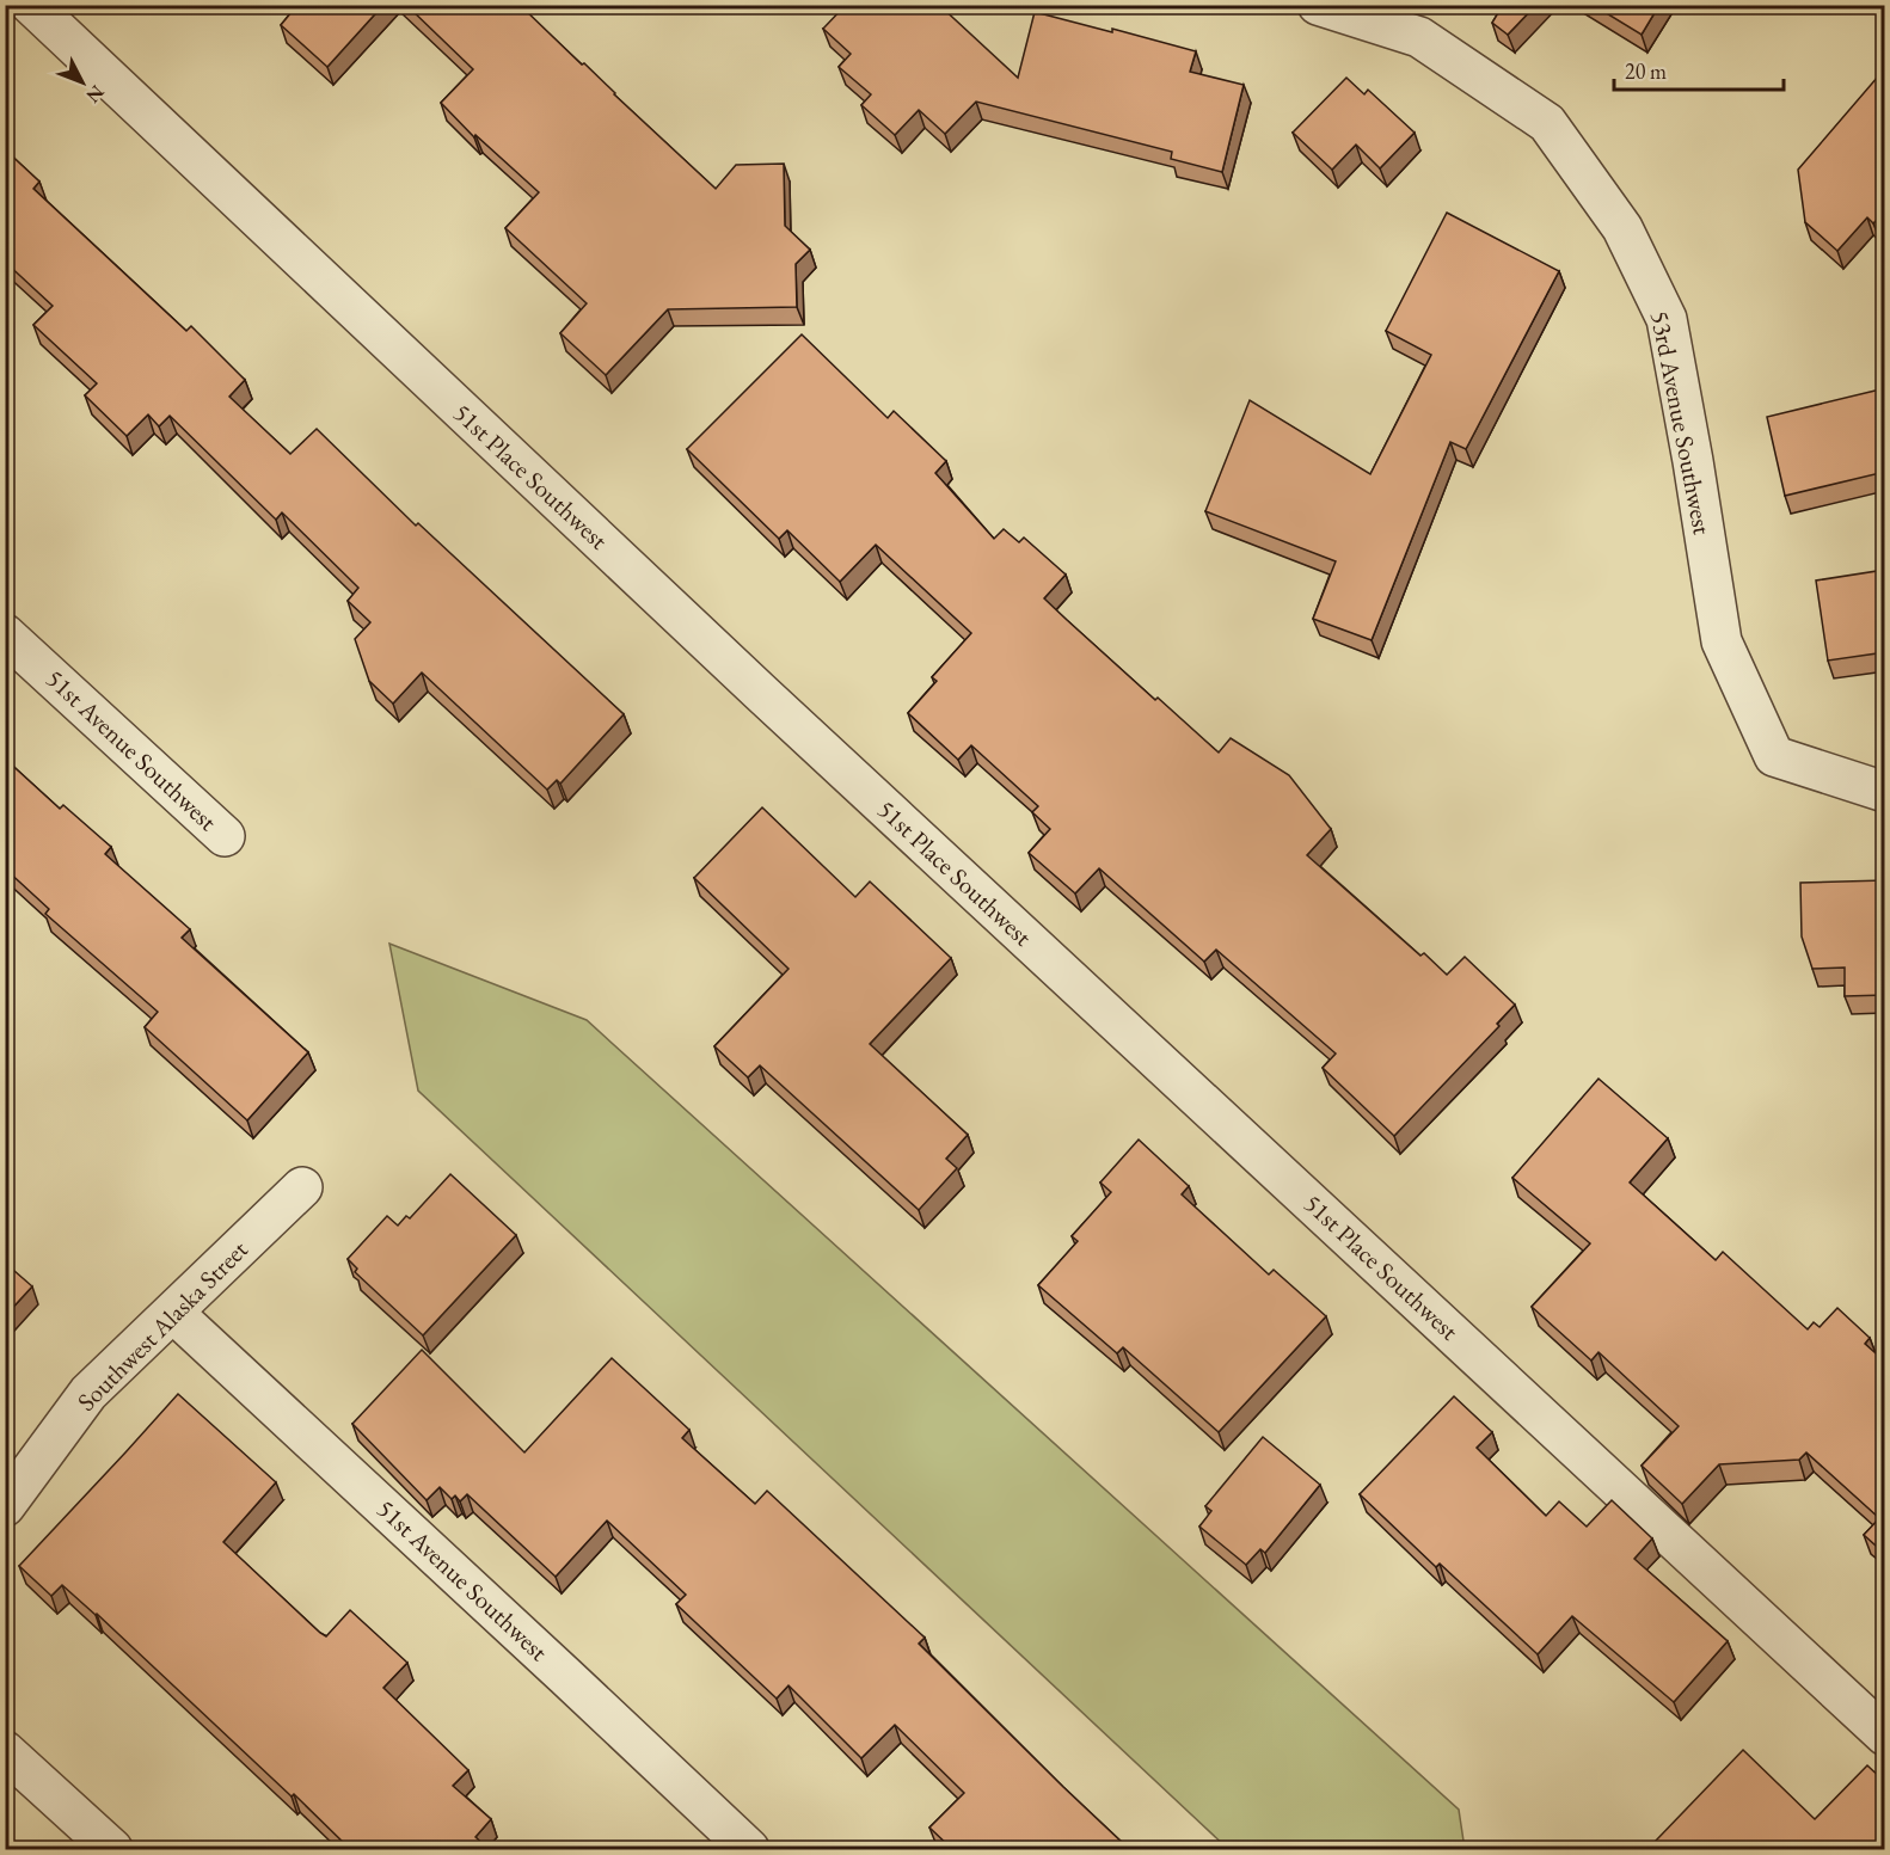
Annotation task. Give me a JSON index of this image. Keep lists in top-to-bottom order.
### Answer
{
  "streets": {
    "street": [
      "53rd Avenue Southwest",
      "51st Place Southwest",
      "51st Avenue Southwest",
      "Southwest Alaska Street"
    ]
  },
  "crossings": [
    ["51st Avenue Southwest", "Southwest Alaska Street"]
  ],
  "scale_bar": "20 m",
  "north": "bottom right"
}
